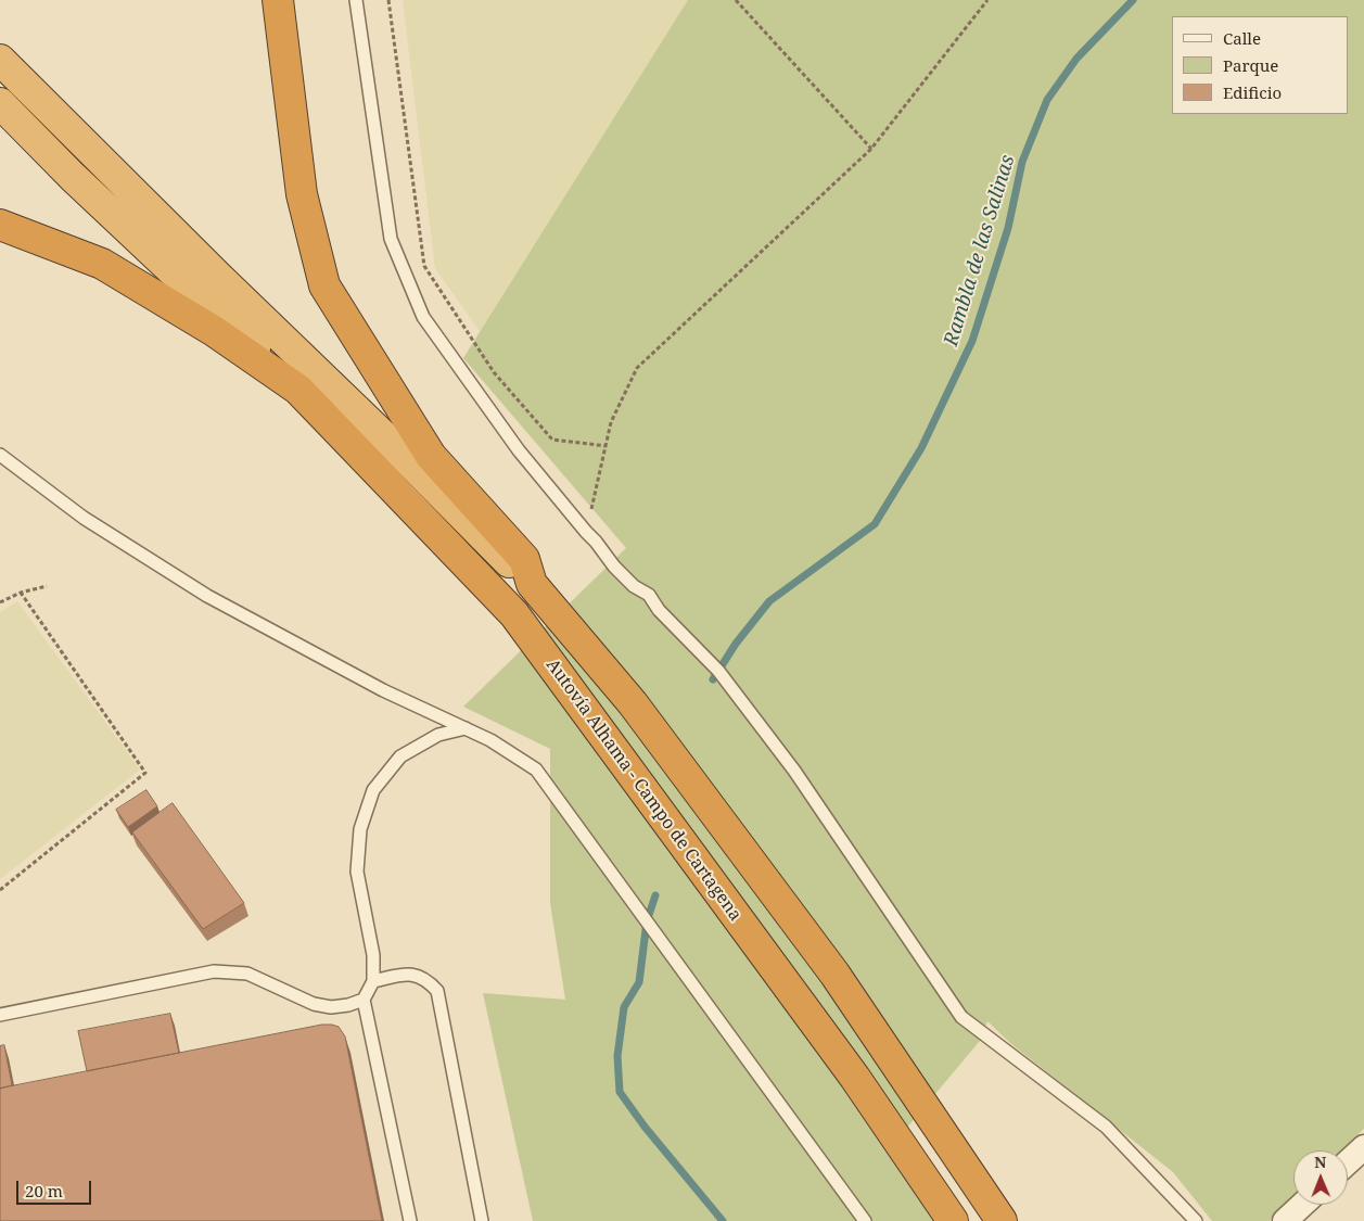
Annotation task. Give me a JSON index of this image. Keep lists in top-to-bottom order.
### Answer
{
  "streets": {
    "highway": ["Autovía Alhama - Campo de Cartagena"]
  },
  "water": ["Rambla de las Salinas"],
  "legend": ["Calle", "Parque", "Edificio"],
  "scale_bar": "20 m",
  "north": "top"
}
